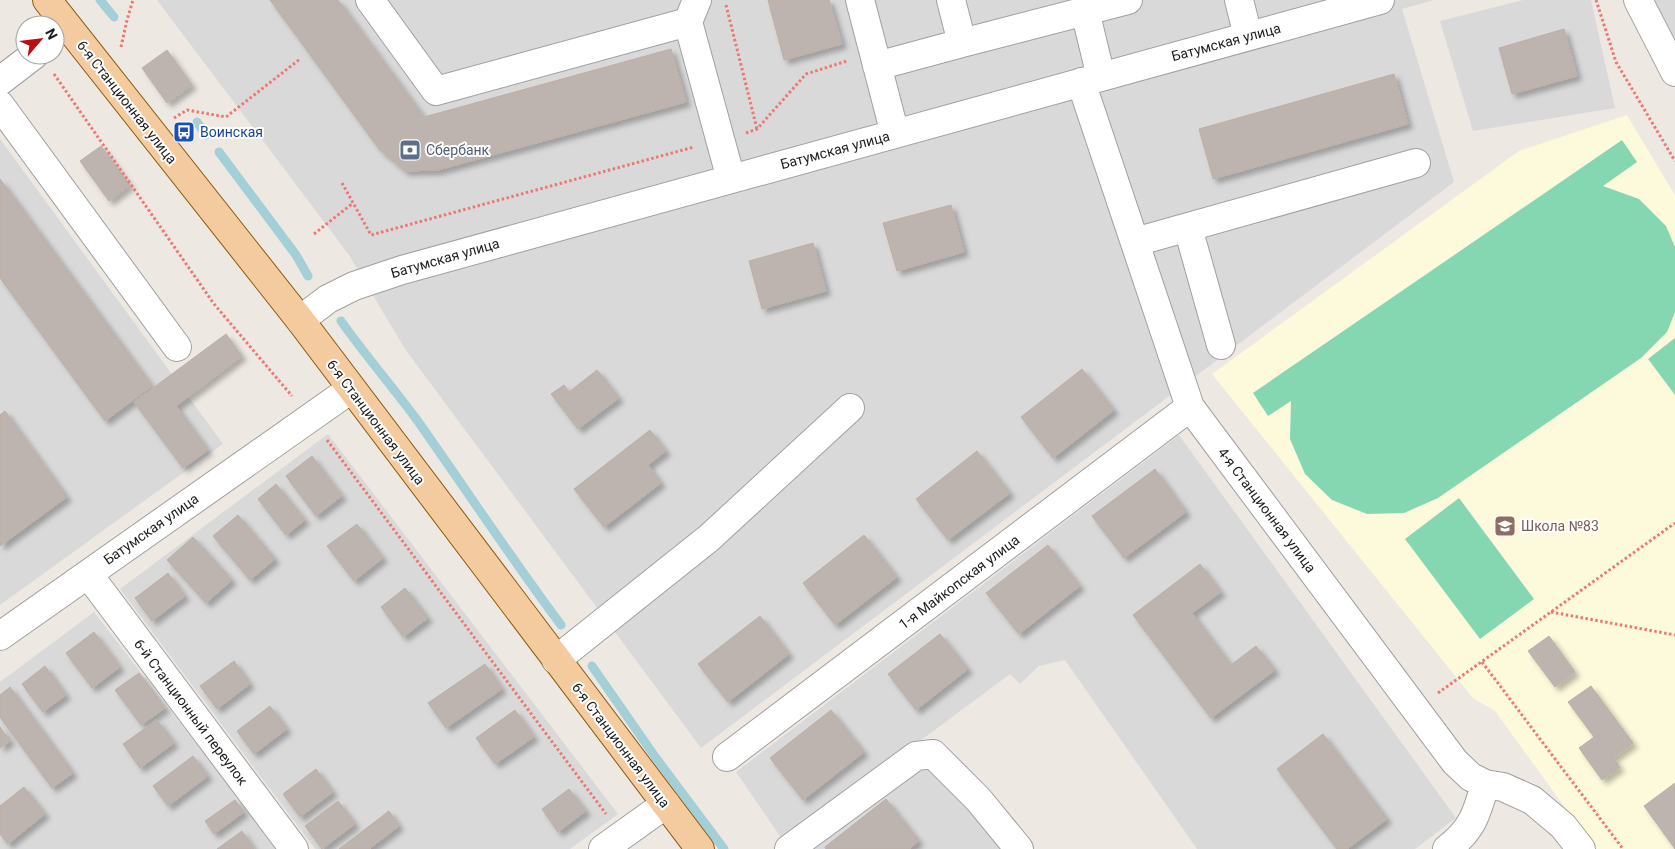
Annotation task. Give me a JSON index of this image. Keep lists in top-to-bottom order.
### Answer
{
  "streets": {
    "main road": ["6-я Станционная улица"],
    "street": [
      "Батумская улица",
      "4-я Станционная улица",
      "1-я Майкопская улица",
      "6-й Станционный переулок"
    ]
  },
  "crossings": [
    ["Батумская улица", "6-я Станционная улица"],
    ["Батумская улица", "4-я Станционная улица"],
    ["Батумская улица", "6-й Станционный переулок"],
    ["4-я Станционная улица", "1-я Майкопская улица"]
  ],
  "places": {
    "bus stop": ["Воинская"],
    "bank": ["Сбербанк"],
    "school or university": ["Школа №83"]
  },
  "north": "top right"
}
